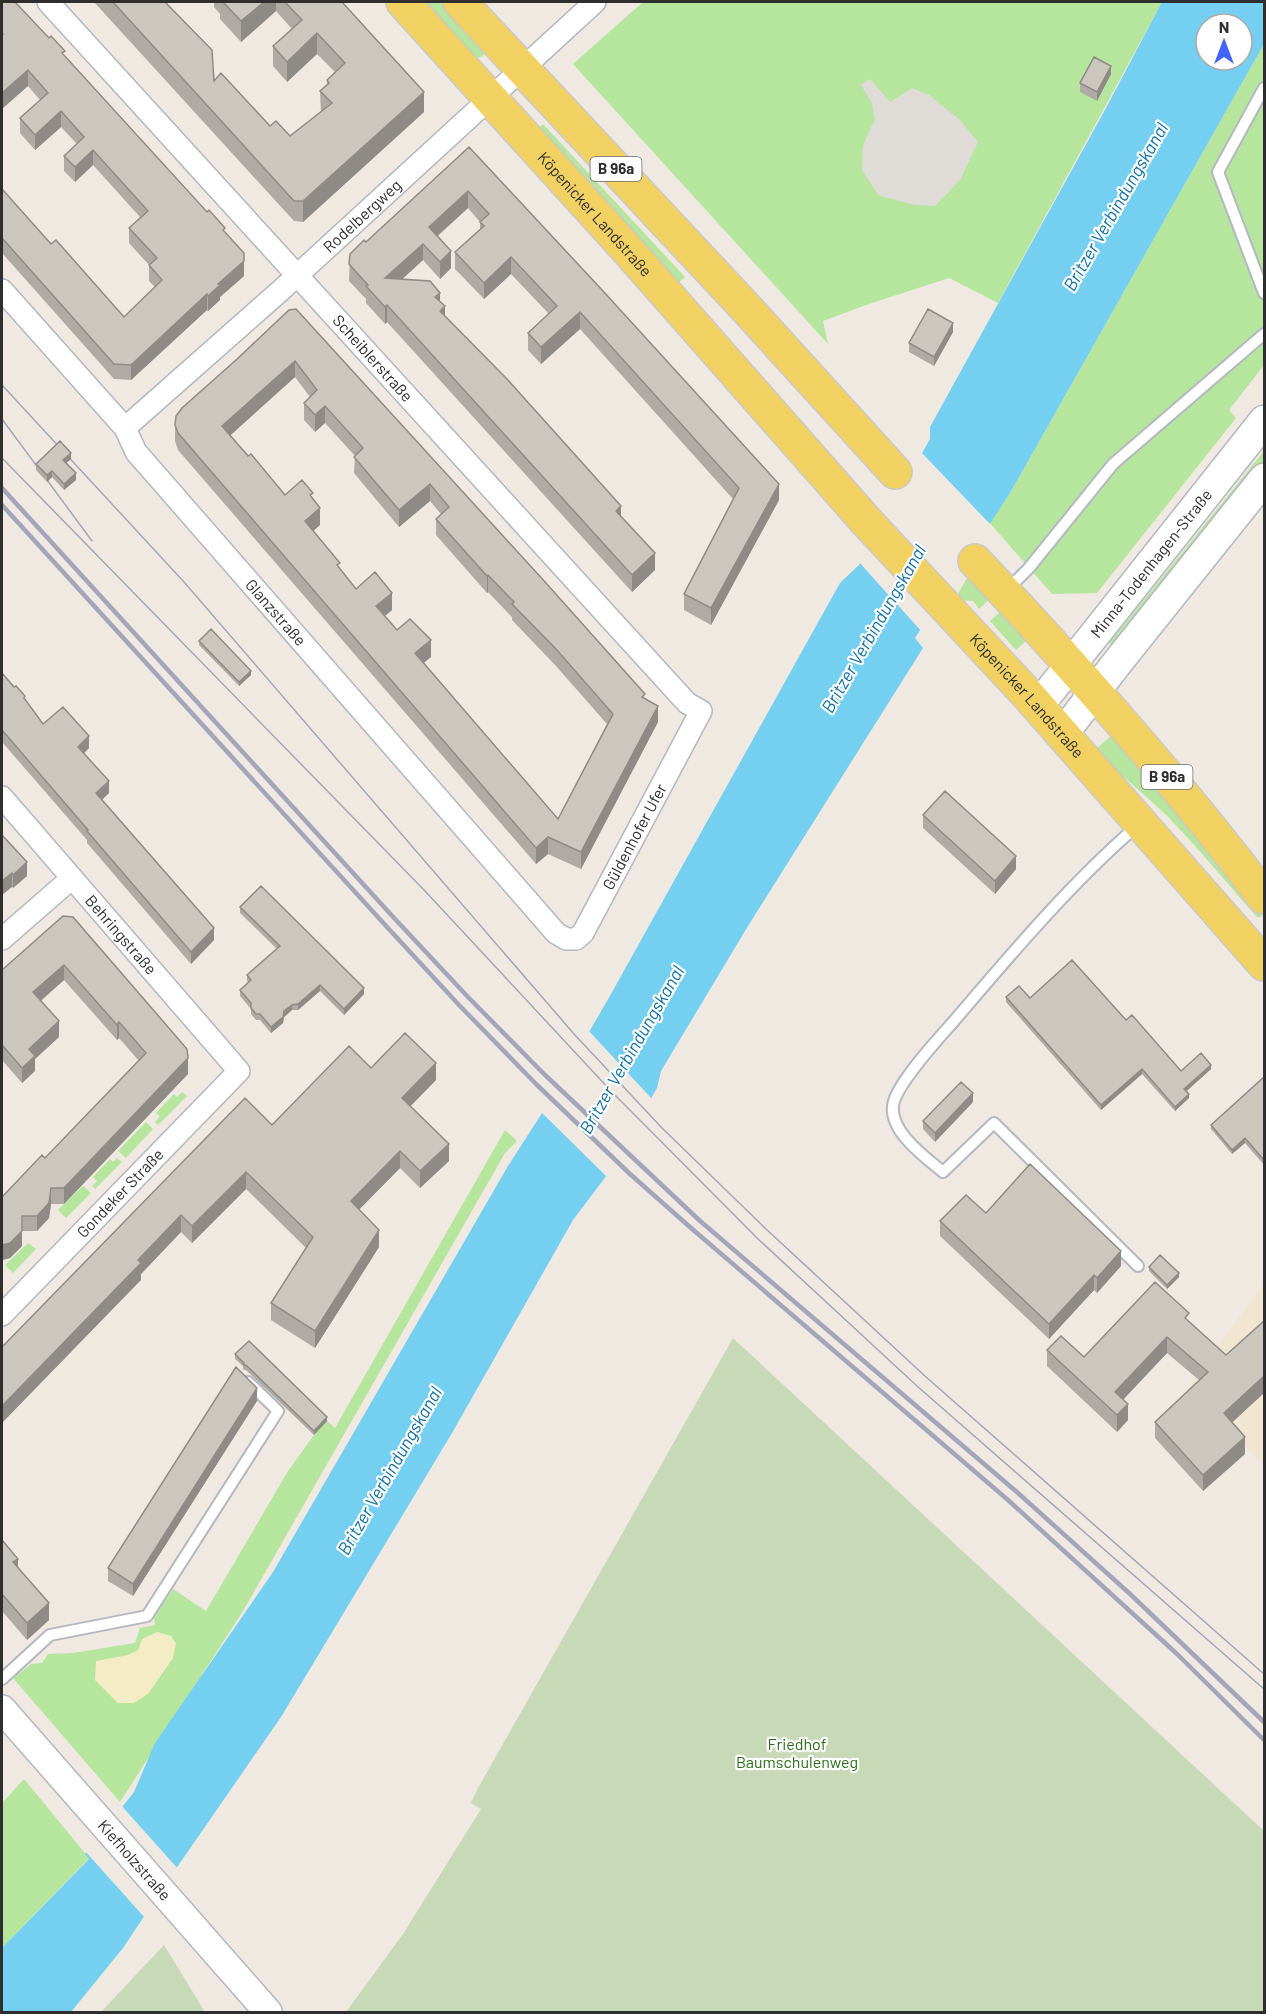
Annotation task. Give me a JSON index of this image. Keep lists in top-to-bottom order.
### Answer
{
  "streets": {
    "main road": ["B 96a", "Köpenicker Landstraße", "Minna-Todenhagen-Straße"],
    "street": [
      "Rodelbergweg",
      "Scheiblerstraße",
      "Glanzstraße",
      "Güldenhofer Ufer",
      "Behringstraße",
      "Gondeker Straße",
      "Kiefholzstraße"
    ]
  },
  "crossings": [
    ["B 96a", "Rodelbergweg"],
    ["B 96a", "Minna-Todenhagen-Straße"],
    ["Köpenicker Landstraße", "Rodelbergweg"],
    ["Köpenicker Landstraße", "Minna-Todenhagen-Straße"],
    ["Rodelbergweg", "Scheiblerstraße"],
    ["Rodelbergweg", "Glanzstraße"],
    ["Scheiblerstraße", "Güldenhofer Ufer"],
    ["Glanzstraße", "Güldenhofer Ufer"],
    ["Behringstraße", "Gondeker Straße"]
  ],
  "water": ["Britzer Verbindungskanal"],
  "parks": ["Friedhof Baumschulenweg"],
  "north": "top"
}
